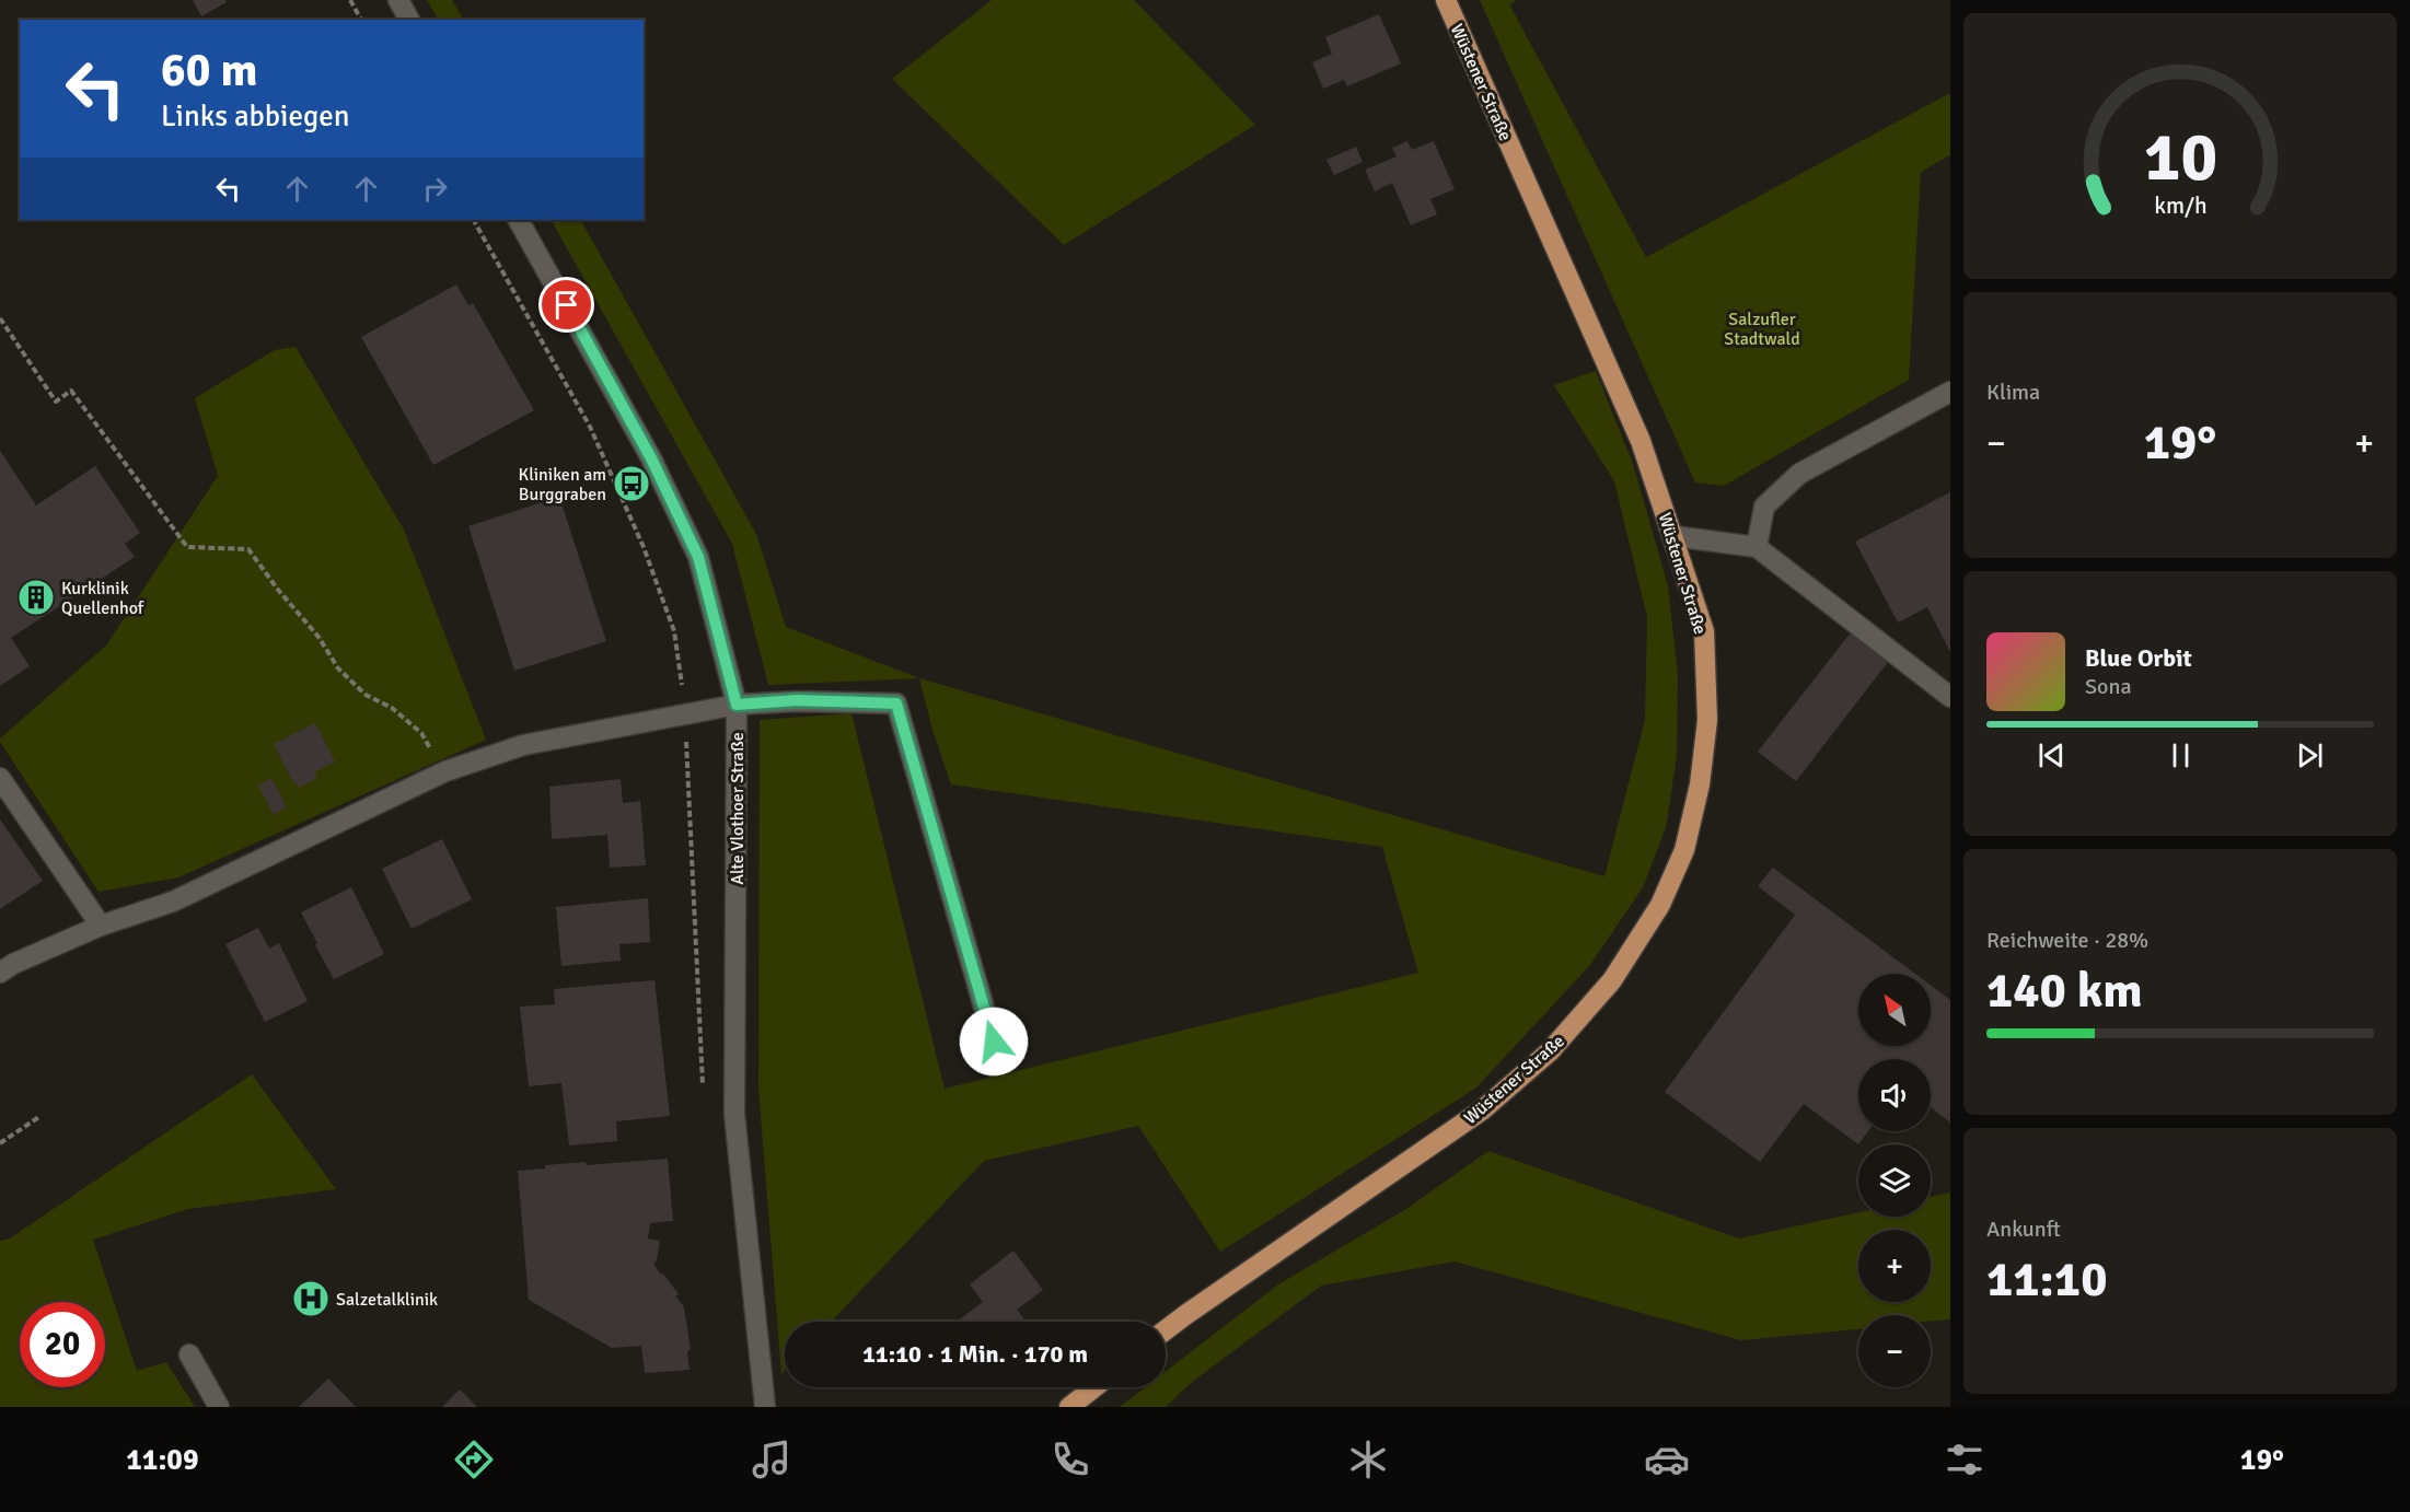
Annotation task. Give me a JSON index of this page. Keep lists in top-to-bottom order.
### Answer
{
  "streets": {
    "main road": ["Wüstener Straße"],
    "street": ["Alte Vlothoer Straße"]
  },
  "parks": ["Salzufler Stadtwald"],
  "places": {
    "bus stop": ["Kliniken am Burggraben"],
    "building": ["Kurklinik Quellenhof"],
    "hospital": ["Salzetalklinik"]
  },
  "north": "top left",
  "page": {
    "turn": ["60 m", "Links abbiegen"],
    "tile": [
      "Klima",
      ["Reichweite · 28%", "140 km"],
      ["Ankunft", "11:10"]
    ],
    "heat": ["−", "19°", "+"],
    "song": ["Blue Orbit", "Sona"],
    "map_buttons": ["+", "−"],
    "limit": "20",
    "trip": "11:10 · 1 Min. · 170 m",
    "tabs": ["11:09", "19°"],
    "gauge": ["10", "km/h"]
  }
}
